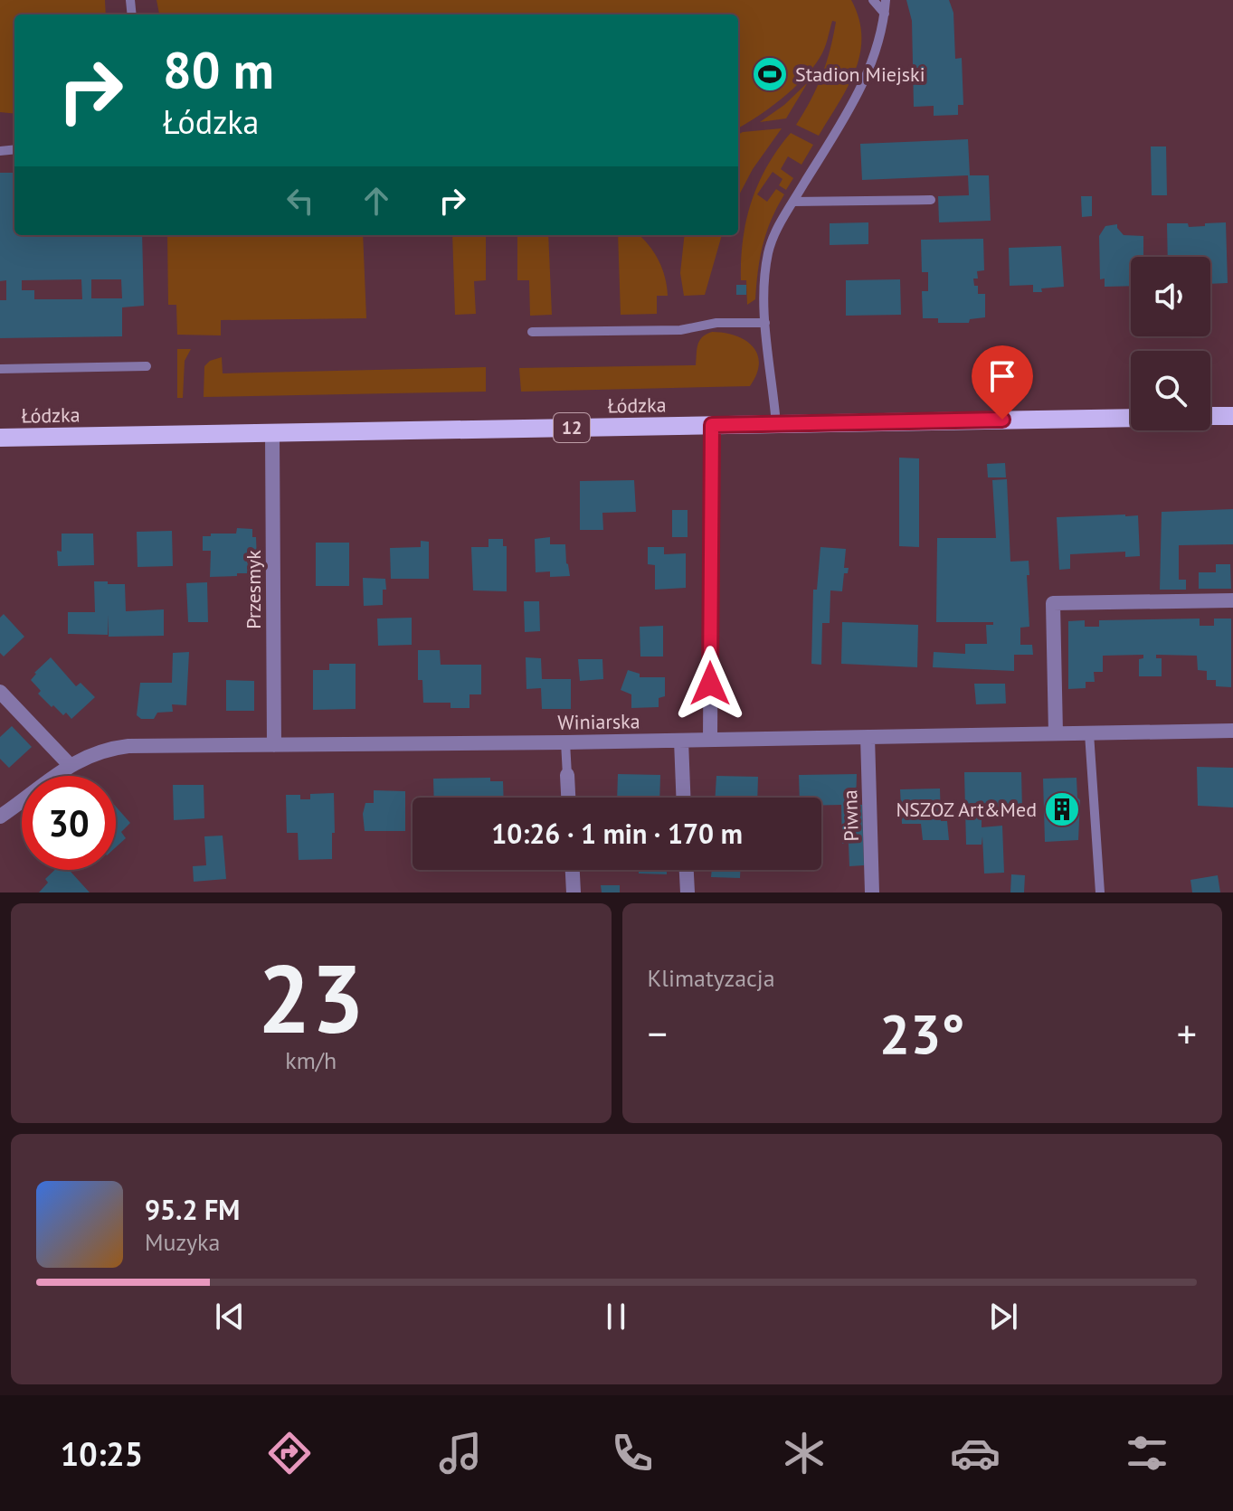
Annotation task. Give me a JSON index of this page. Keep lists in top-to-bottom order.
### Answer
{
  "streets": {
    "main road": ["Łódzka", "12"],
    "street": ["Przesmyk", "Winiarska", "Piwna"]
  },
  "crossings": [
    ["Łódzka", "Przesmyk"],
    ["Przesmyk", "Winiarska"],
    ["Winiarska", "Piwna"]
  ],
  "places": {
    "sports": ["Stadion Miejski"],
    "building": ["NSZOZ Art&Med"]
  },
  "page": {
    "turn": ["80 m", "Łódzka"],
    "limit": "30",
    "trip": "10:26 · 1 min · 170 m",
    "tile": [
      ["23", "km/h"],
      "Klimatyzacja"
    ],
    "heat": ["−", "23°", "+"],
    "song": ["95.2 FM", "Muzyka"],
    "tabs": "10:25"
  }
}
